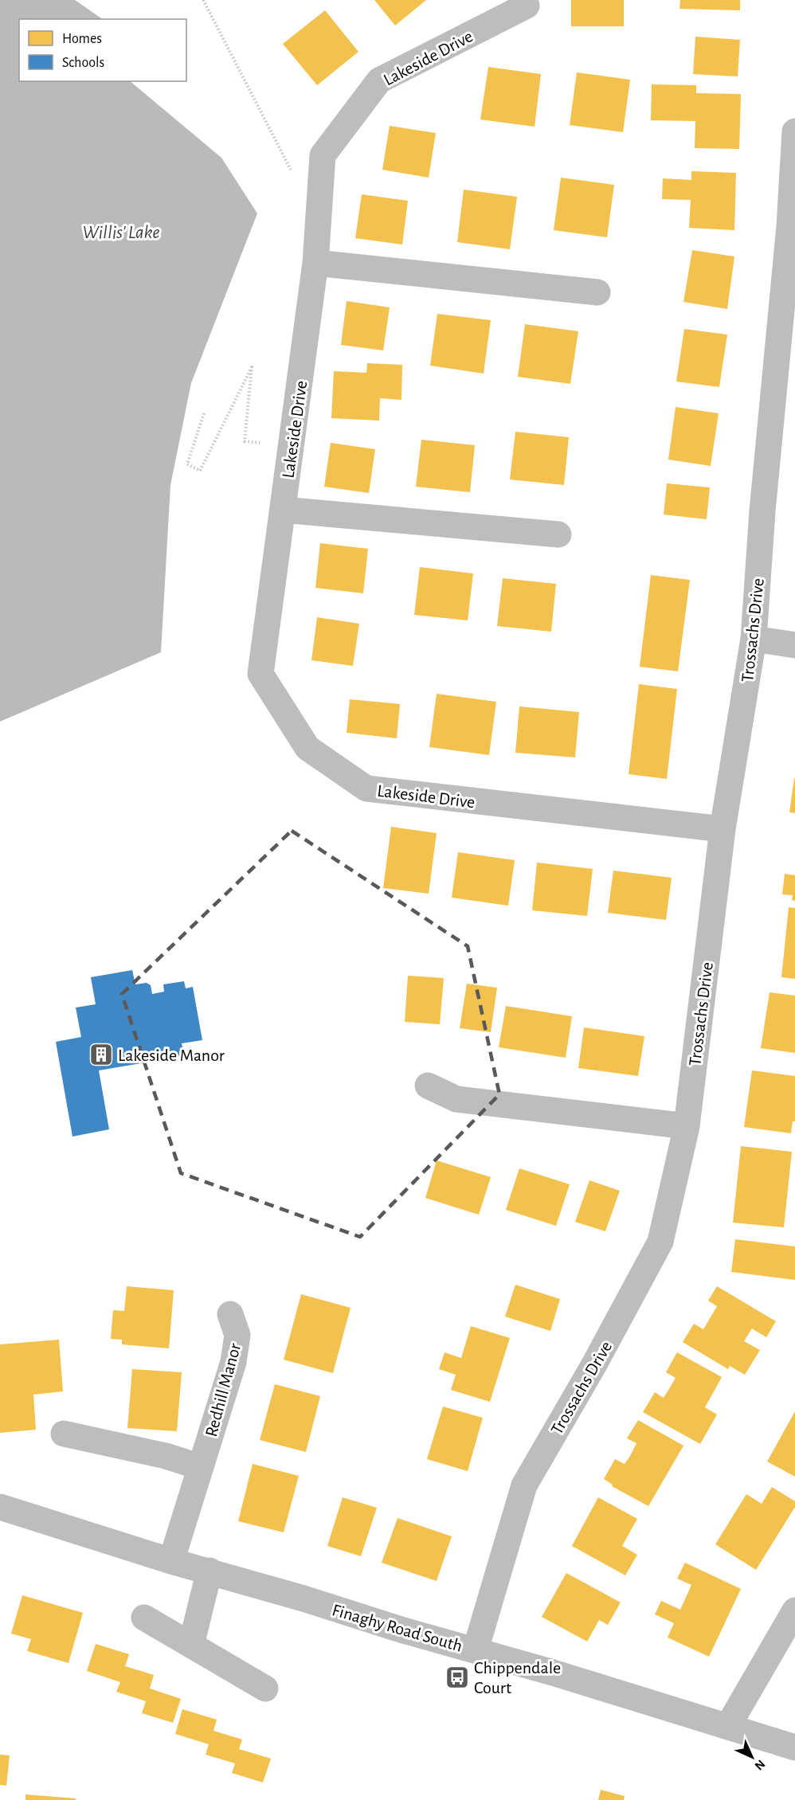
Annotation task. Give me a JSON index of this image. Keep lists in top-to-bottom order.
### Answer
{
  "streets": {
    "street": [
      "Lakeside Drive",
      "Trossachs Drive",
      "Redhill Manor",
      "Finaghy Road South"
    ]
  },
  "crossings": [
    ["Lakeside Drive", "Trossachs Drive"],
    ["Trossachs Drive", "Finaghy Road South"],
    ["Redhill Manor", "Finaghy Road South"]
  ],
  "water": ["Willis' Lake"],
  "places": {
    "building": ["Lakeside Manor"],
    "bus stop": ["Chippendale Court"]
  },
  "legend": ["Homes", "Schools"],
  "north": "bottom right"
}
